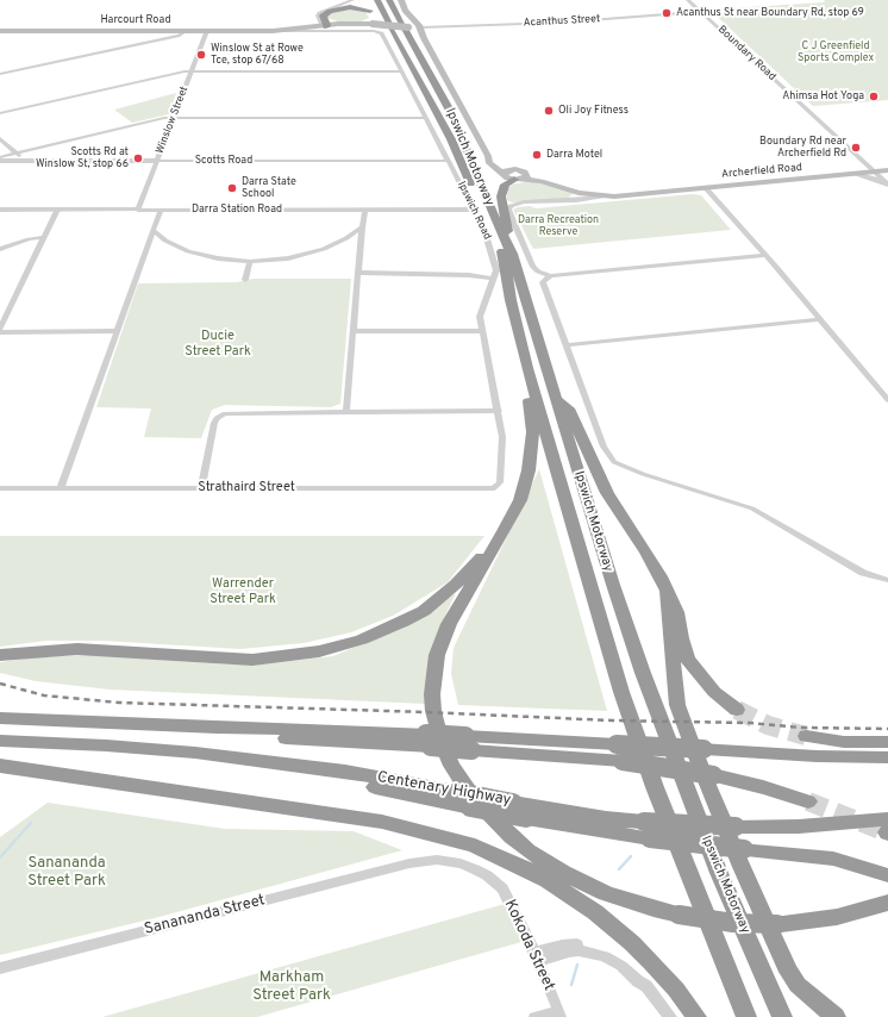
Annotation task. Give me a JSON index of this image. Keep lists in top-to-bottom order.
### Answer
{
  "streets": {
    "highway": ["Ipswich Motorway", "Centenary Highway"],
    "main road": ["Harcourt Road", "Archerfield Road"],
    "street": [
      "Acanthus Street",
      "Boundary Road",
      "Winslow Street",
      "Scotts Road",
      "Darra Station Road",
      "Ipswich Road",
      "Strathaird Street",
      "Sanananda Street",
      "Kokoda Street"
    ]
  },
  "crossings": [
    ["Harcourt Road", "Acanthus Street"],
    ["Harcourt Road", "Winslow Street"],
    ["Harcourt Road", "Ipswich Motorway"],
    ["Harcourt Road", "Ipswich Road"],
    ["Acanthus Street", "Boundary Road"],
    ["Boundary Road", "Archerfield Road"],
    ["Winslow Street", "Scotts Road"],
    ["Winslow Street", "Darra Station Road"],
    ["Ipswich Motorway", "Ipswich Road"],
    ["Scotts Road", "Ipswich Road"],
    ["Darra Station Road", "Ipswich Road"],
    ["Ipswich Road", "Strathaird Street"],
    ["Sanananda Street", "Kokoda Street"]
  ],
  "parks": [
    "C J Greenfield Sports Complex",
    "Darra Recreation Reserve",
    "Ducie Street Park",
    "Warrender Street Park",
    "Sanananda Street Park",
    "Markham Street Park"
  ],
  "places": [
    "Acanthus St near Boundary Rd, stop 69",
    "Winslow St at Rowe Tce, stop 67/68",
    "Ahimsa Hot Yoga",
    "Oli Joy Fitness",
    "Boundary Rd near Archerfield Rd",
    "Darra Motel",
    "Scotts Rd at Winslow St, stop 66",
    "Darra State School"
  ]
}
